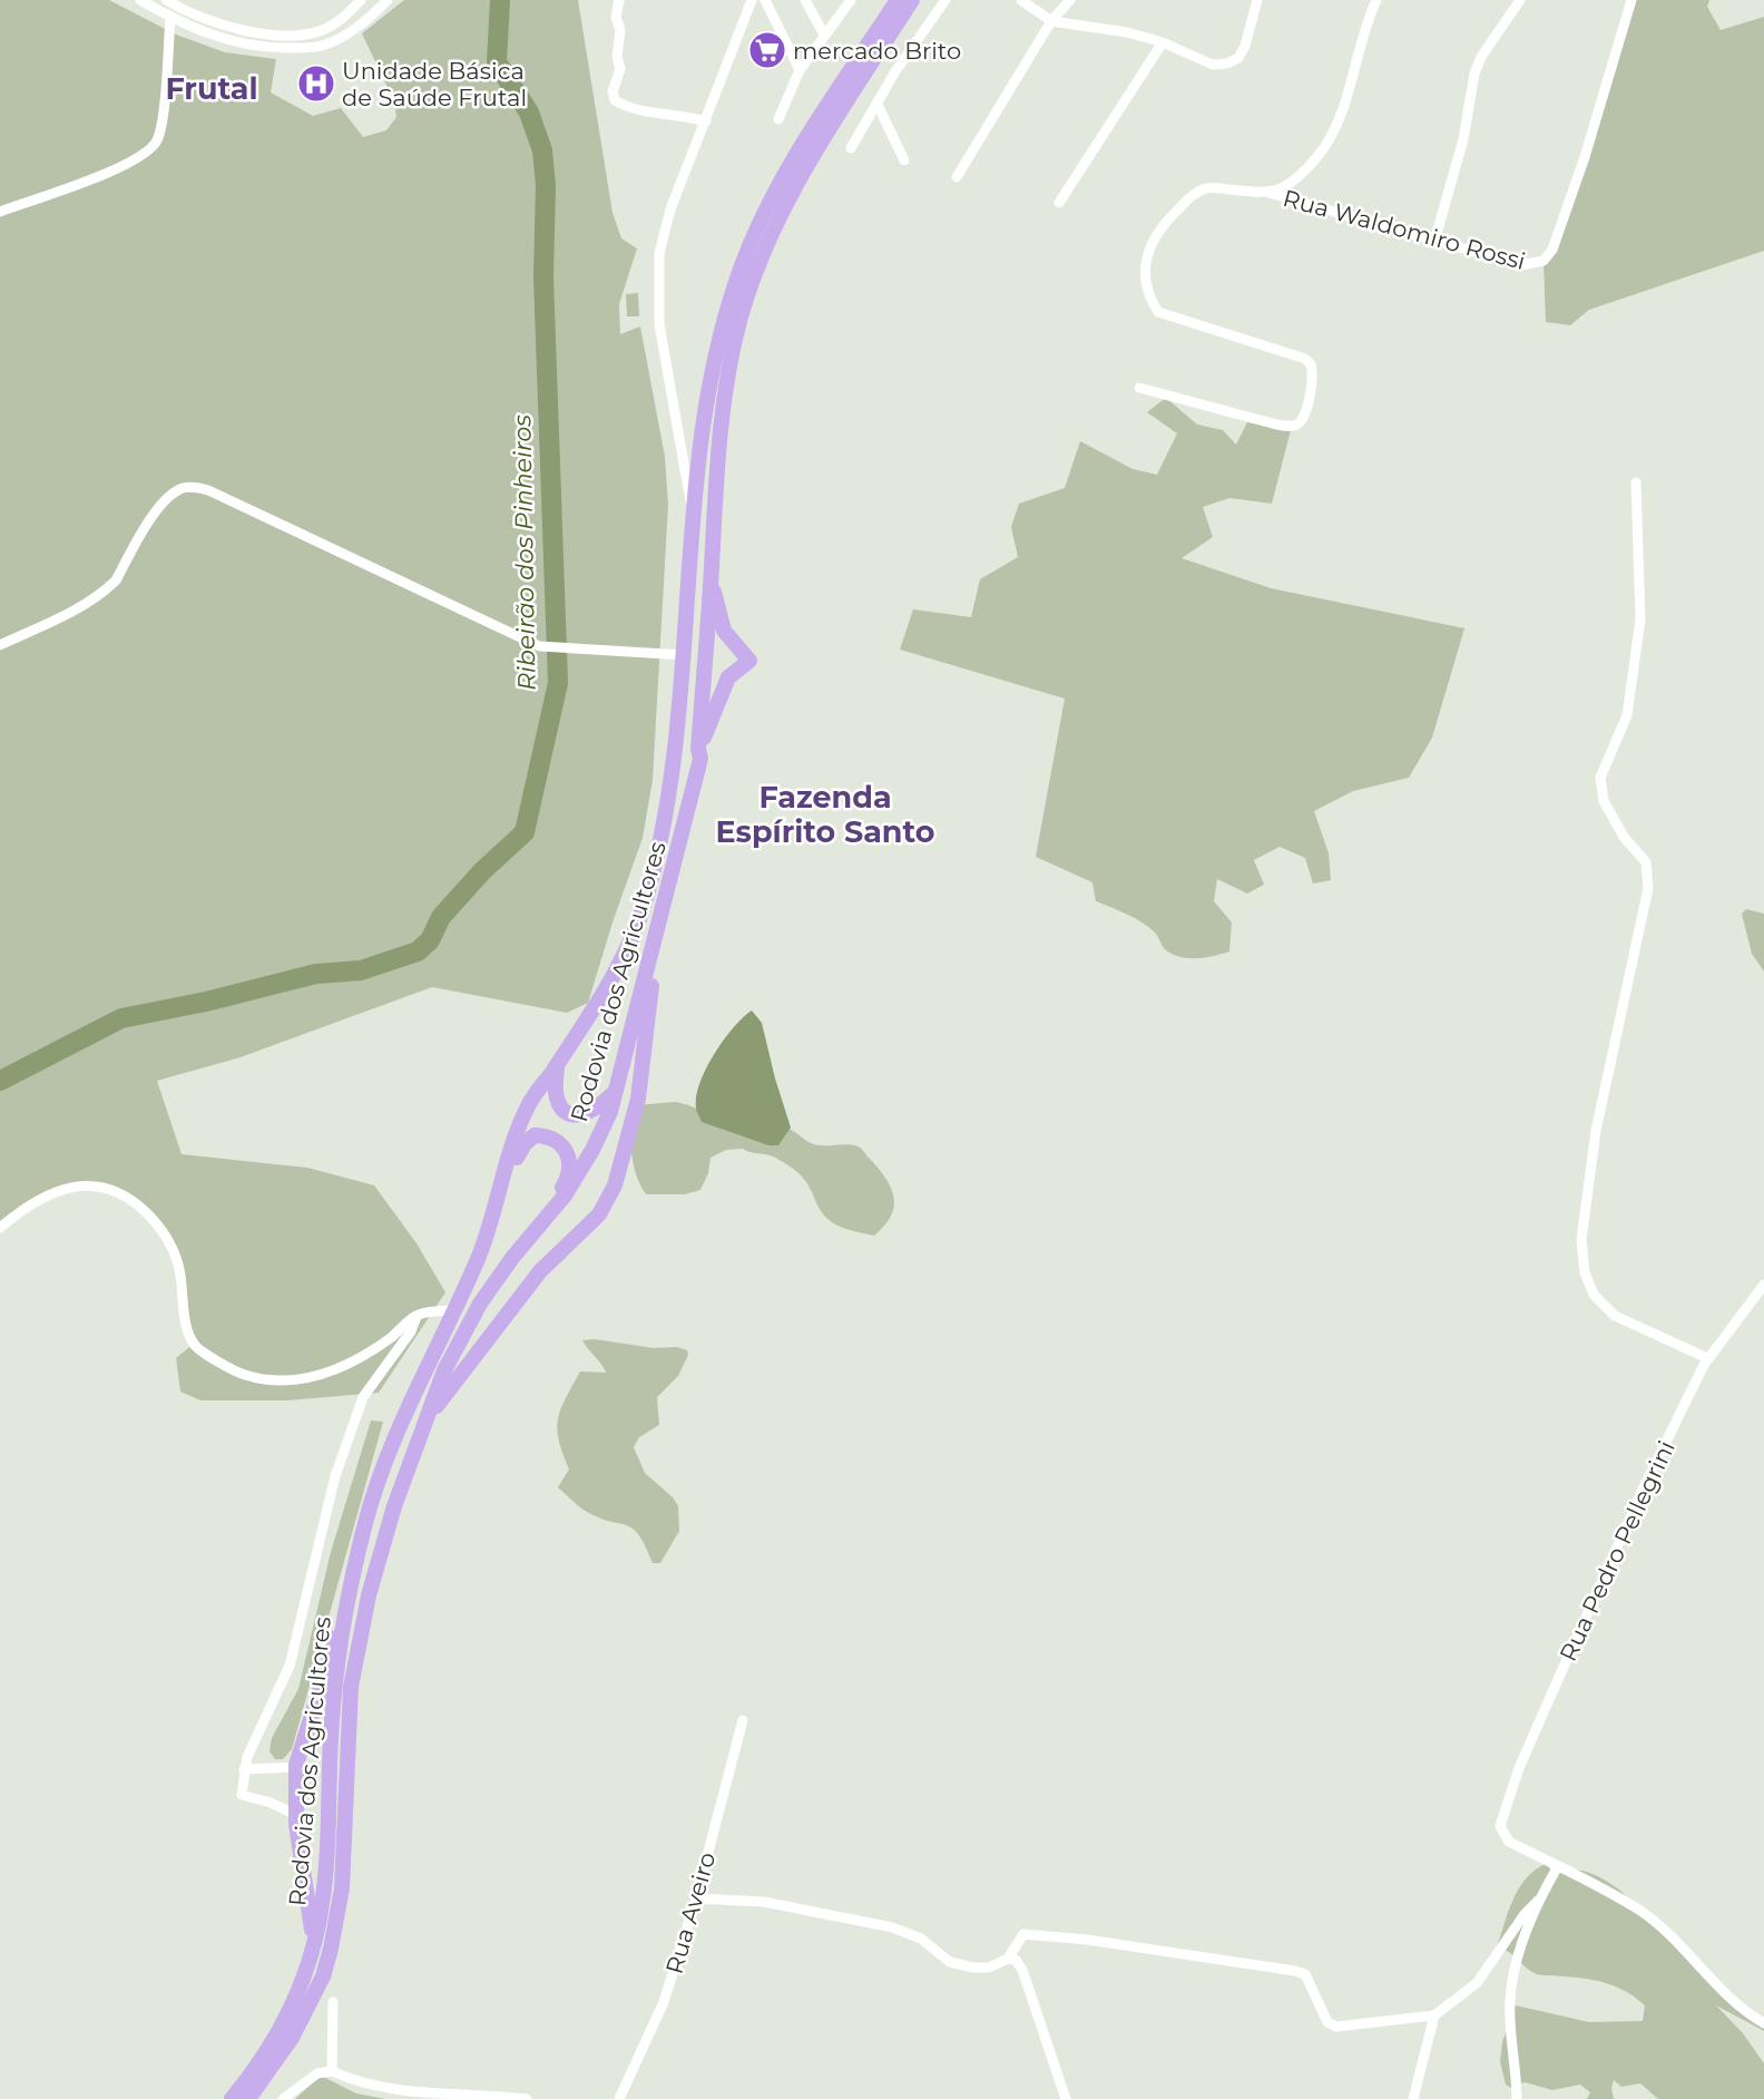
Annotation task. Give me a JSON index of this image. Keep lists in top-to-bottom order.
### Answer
{
  "streets": {
    "main road": ["Rodovia dos Agricultores"],
    "street": ["Rua Waldomiro Rossi", "Rua Pedro Pellegrini", "Rua Aveiro"]
  },
  "districts": ["Frutal", "Fazenda Espírito Santo"],
  "water": ["Ribeirão dos Pinheiros"],
  "places": {
    "supermarket": ["mercado Brito"],
    "hospital": ["Unidade Básica de Saúde Frutal"]
  }
}
